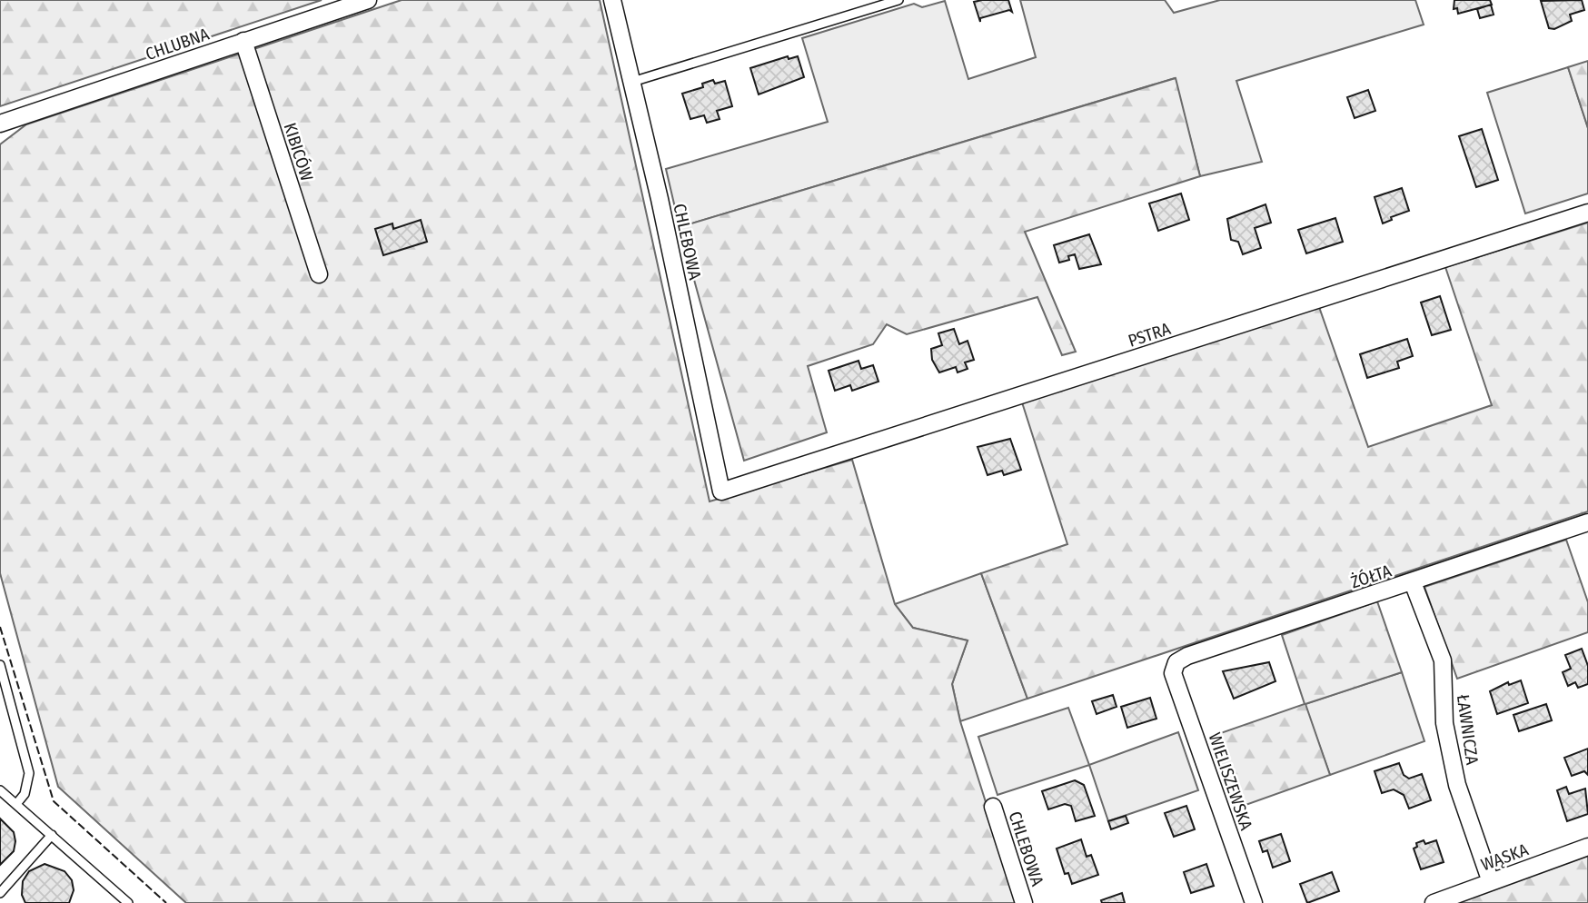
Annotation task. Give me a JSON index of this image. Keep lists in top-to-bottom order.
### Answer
{
  "streets": {
    "street": [
      "CHLUBNA",
      "KIBICÓW",
      "CHLEBOWA",
      "PSTRA",
      "ŻÓŁTA",
      "ŁAWNICZA",
      "WIELISZEWSKA",
      "WĄSKA"
    ]
  },
  "crossings": [
    ["CHLUBNA", "KIBICÓW"],
    ["CHLEBOWA", "PSTRA"],
    ["ŻÓŁTA", "ŁAWNICZA"],
    ["ŻÓŁTA", "WIELISZEWSKA"],
    ["ŁAWNICZA", "WĄSKA"]
  ]
}
